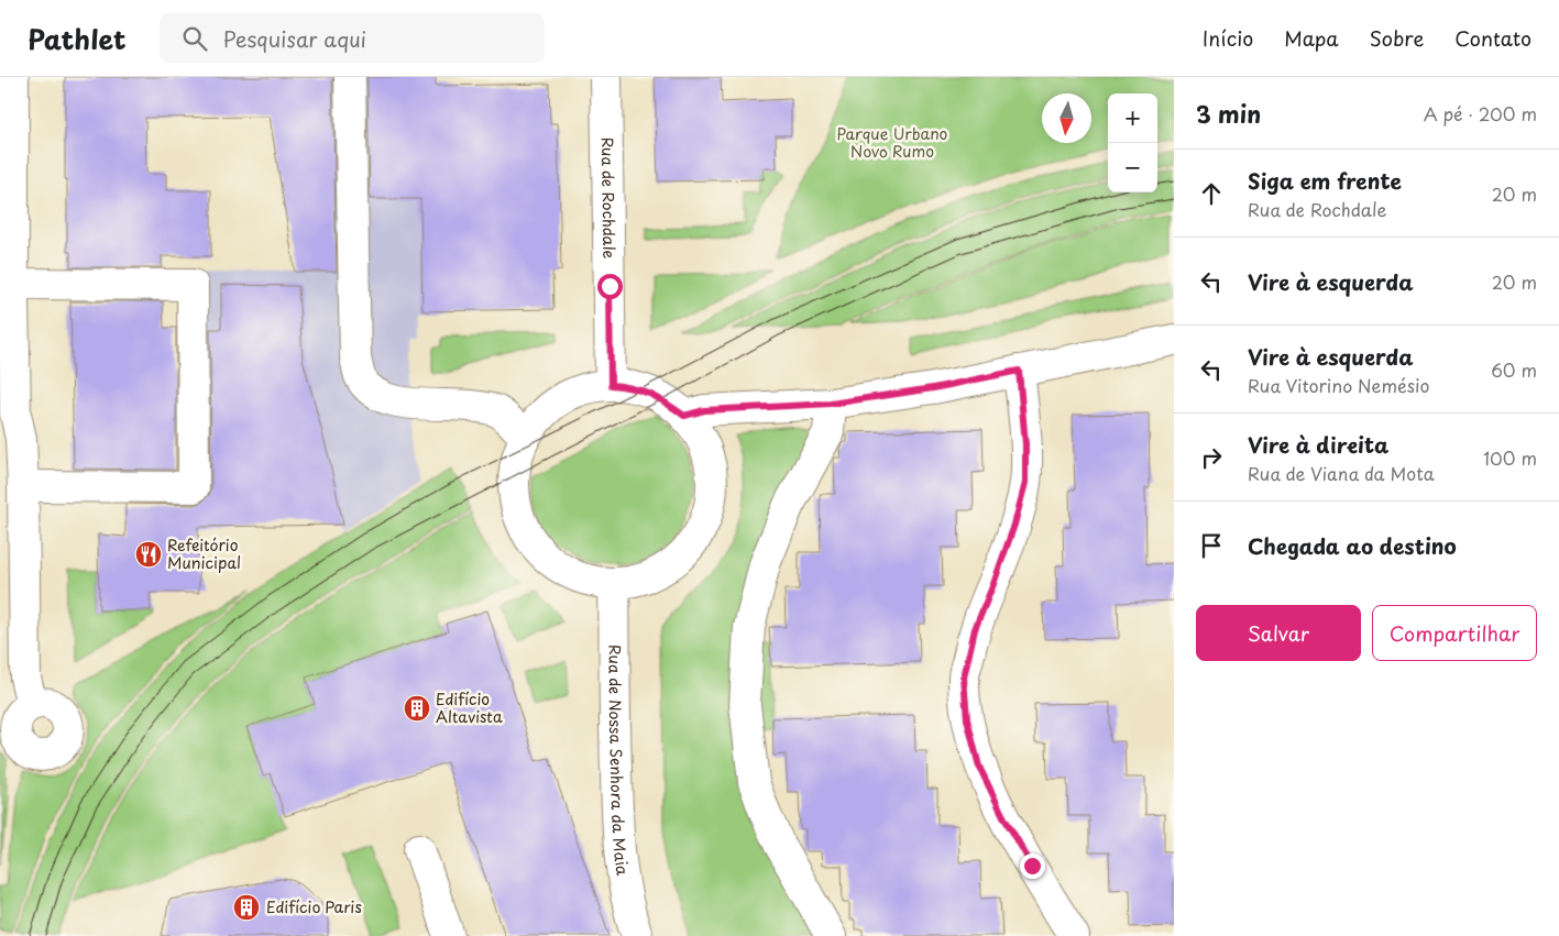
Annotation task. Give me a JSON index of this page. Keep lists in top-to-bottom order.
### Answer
{
  "streets": {
    "street": ["Rua de Rochdale", "Rua de Nossa Senhora da Maia"]
  },
  "parks": ["Parque Urbano Novo Rumo"],
  "places": {
    "restaurant": ["Refeitório Municipal"],
    "building": ["Edifício Altavista", "Edifício Paris"]
  },
  "north": "bottom",
  "page": {
    "header": "Pathlet",
    "search": "Pesquisar aqui",
    "nav": [
      "Início",
      "Mapa",
      "Sobre",
      "Contato"
    ],
    "heading": ["3 min", "A pé · 200 m"],
    "map_buttons": ["+", "−"],
    "list": [
      ["Siga em frente", "Rua de Rochdale", "20 m"],
      ["Vire à esquerda", "20 m"],
      ["Vire à esquerda", "Rua Vitorino Nemésio", "60 m"],
      ["Vire à direita", "Rua de Viana da Mota", "100 m"],
      "Chegada ao destino"
    ],
    "buttons": ["Salvar", "Compartilhar"]
  }
}
